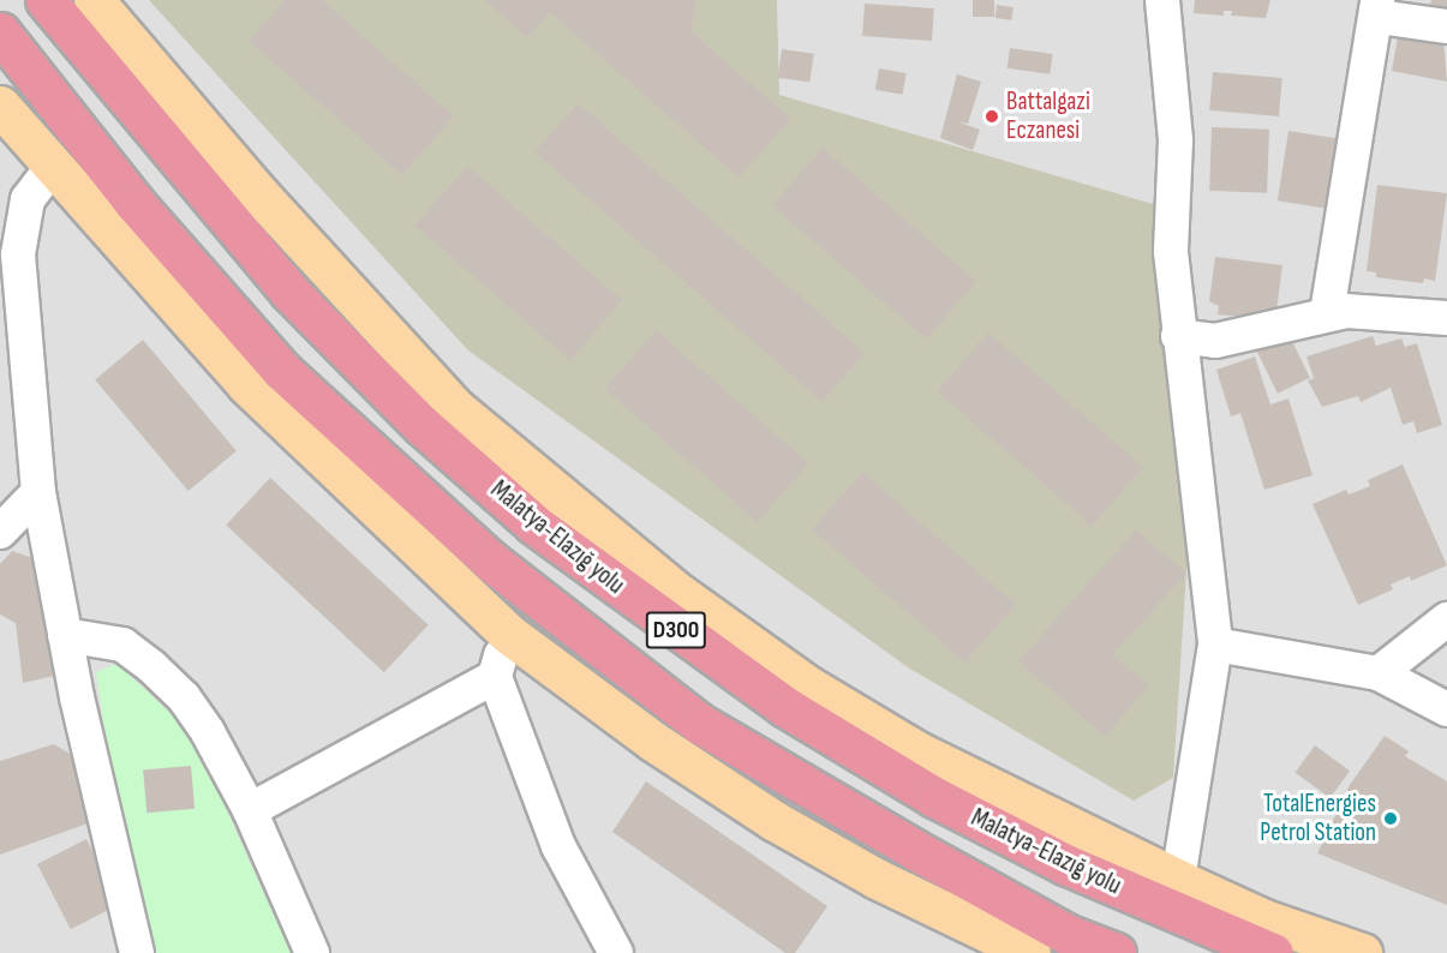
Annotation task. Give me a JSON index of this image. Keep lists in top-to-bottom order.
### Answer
{
  "streets": {
    "highway": ["Malatya-Elazığ yolu", "D300"]
  },
  "places": ["Battalgazi Eczanesi", "TotalEnergies Petrol Station"]
}
